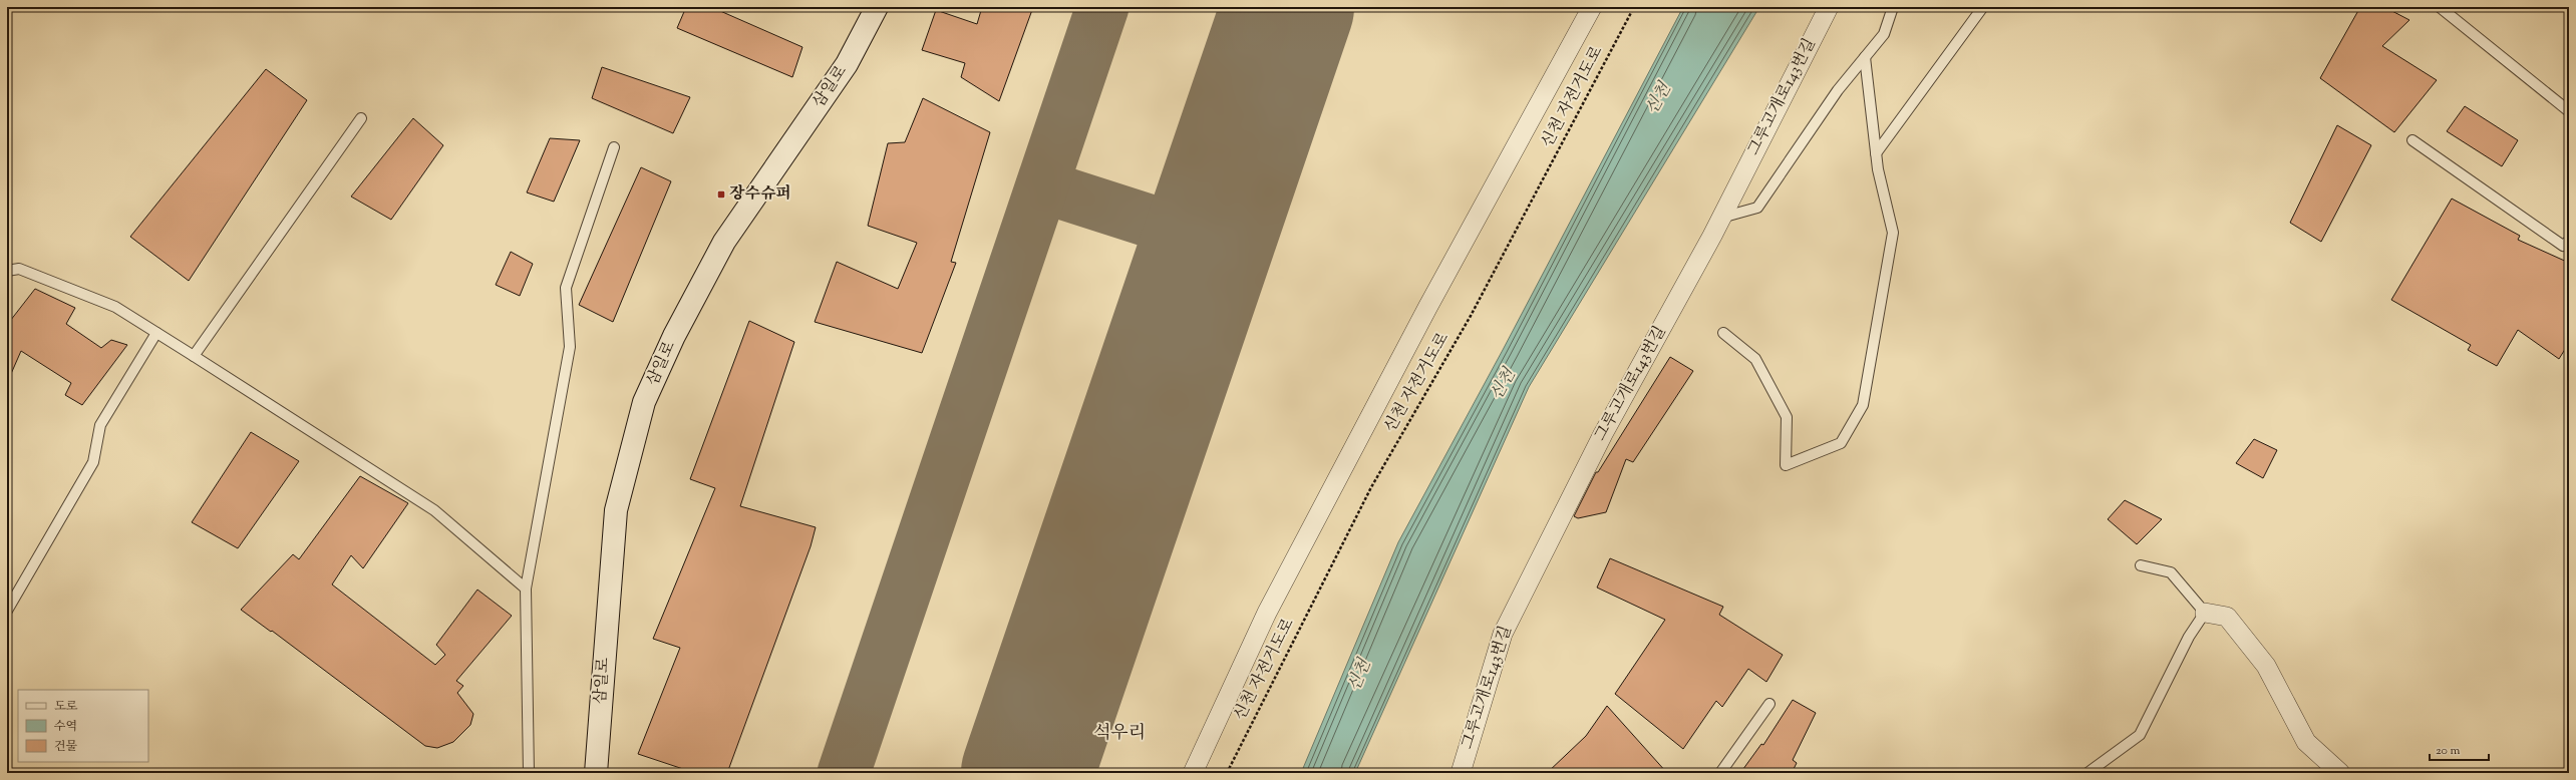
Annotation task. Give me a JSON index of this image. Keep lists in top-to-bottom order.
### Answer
{
  "streets": {
    "main road": ["삼일로"],
    "street": ["그루고개로143번길"],
    "path": ["신천 자전거도로"]
  },
  "districts": ["석우리"],
  "water": ["신천"],
  "places": {
    "transit": ["장수슈퍼"]
  },
  "legend": ["도로", "수역", "건물"],
  "scale_bar": "20 m"
}
